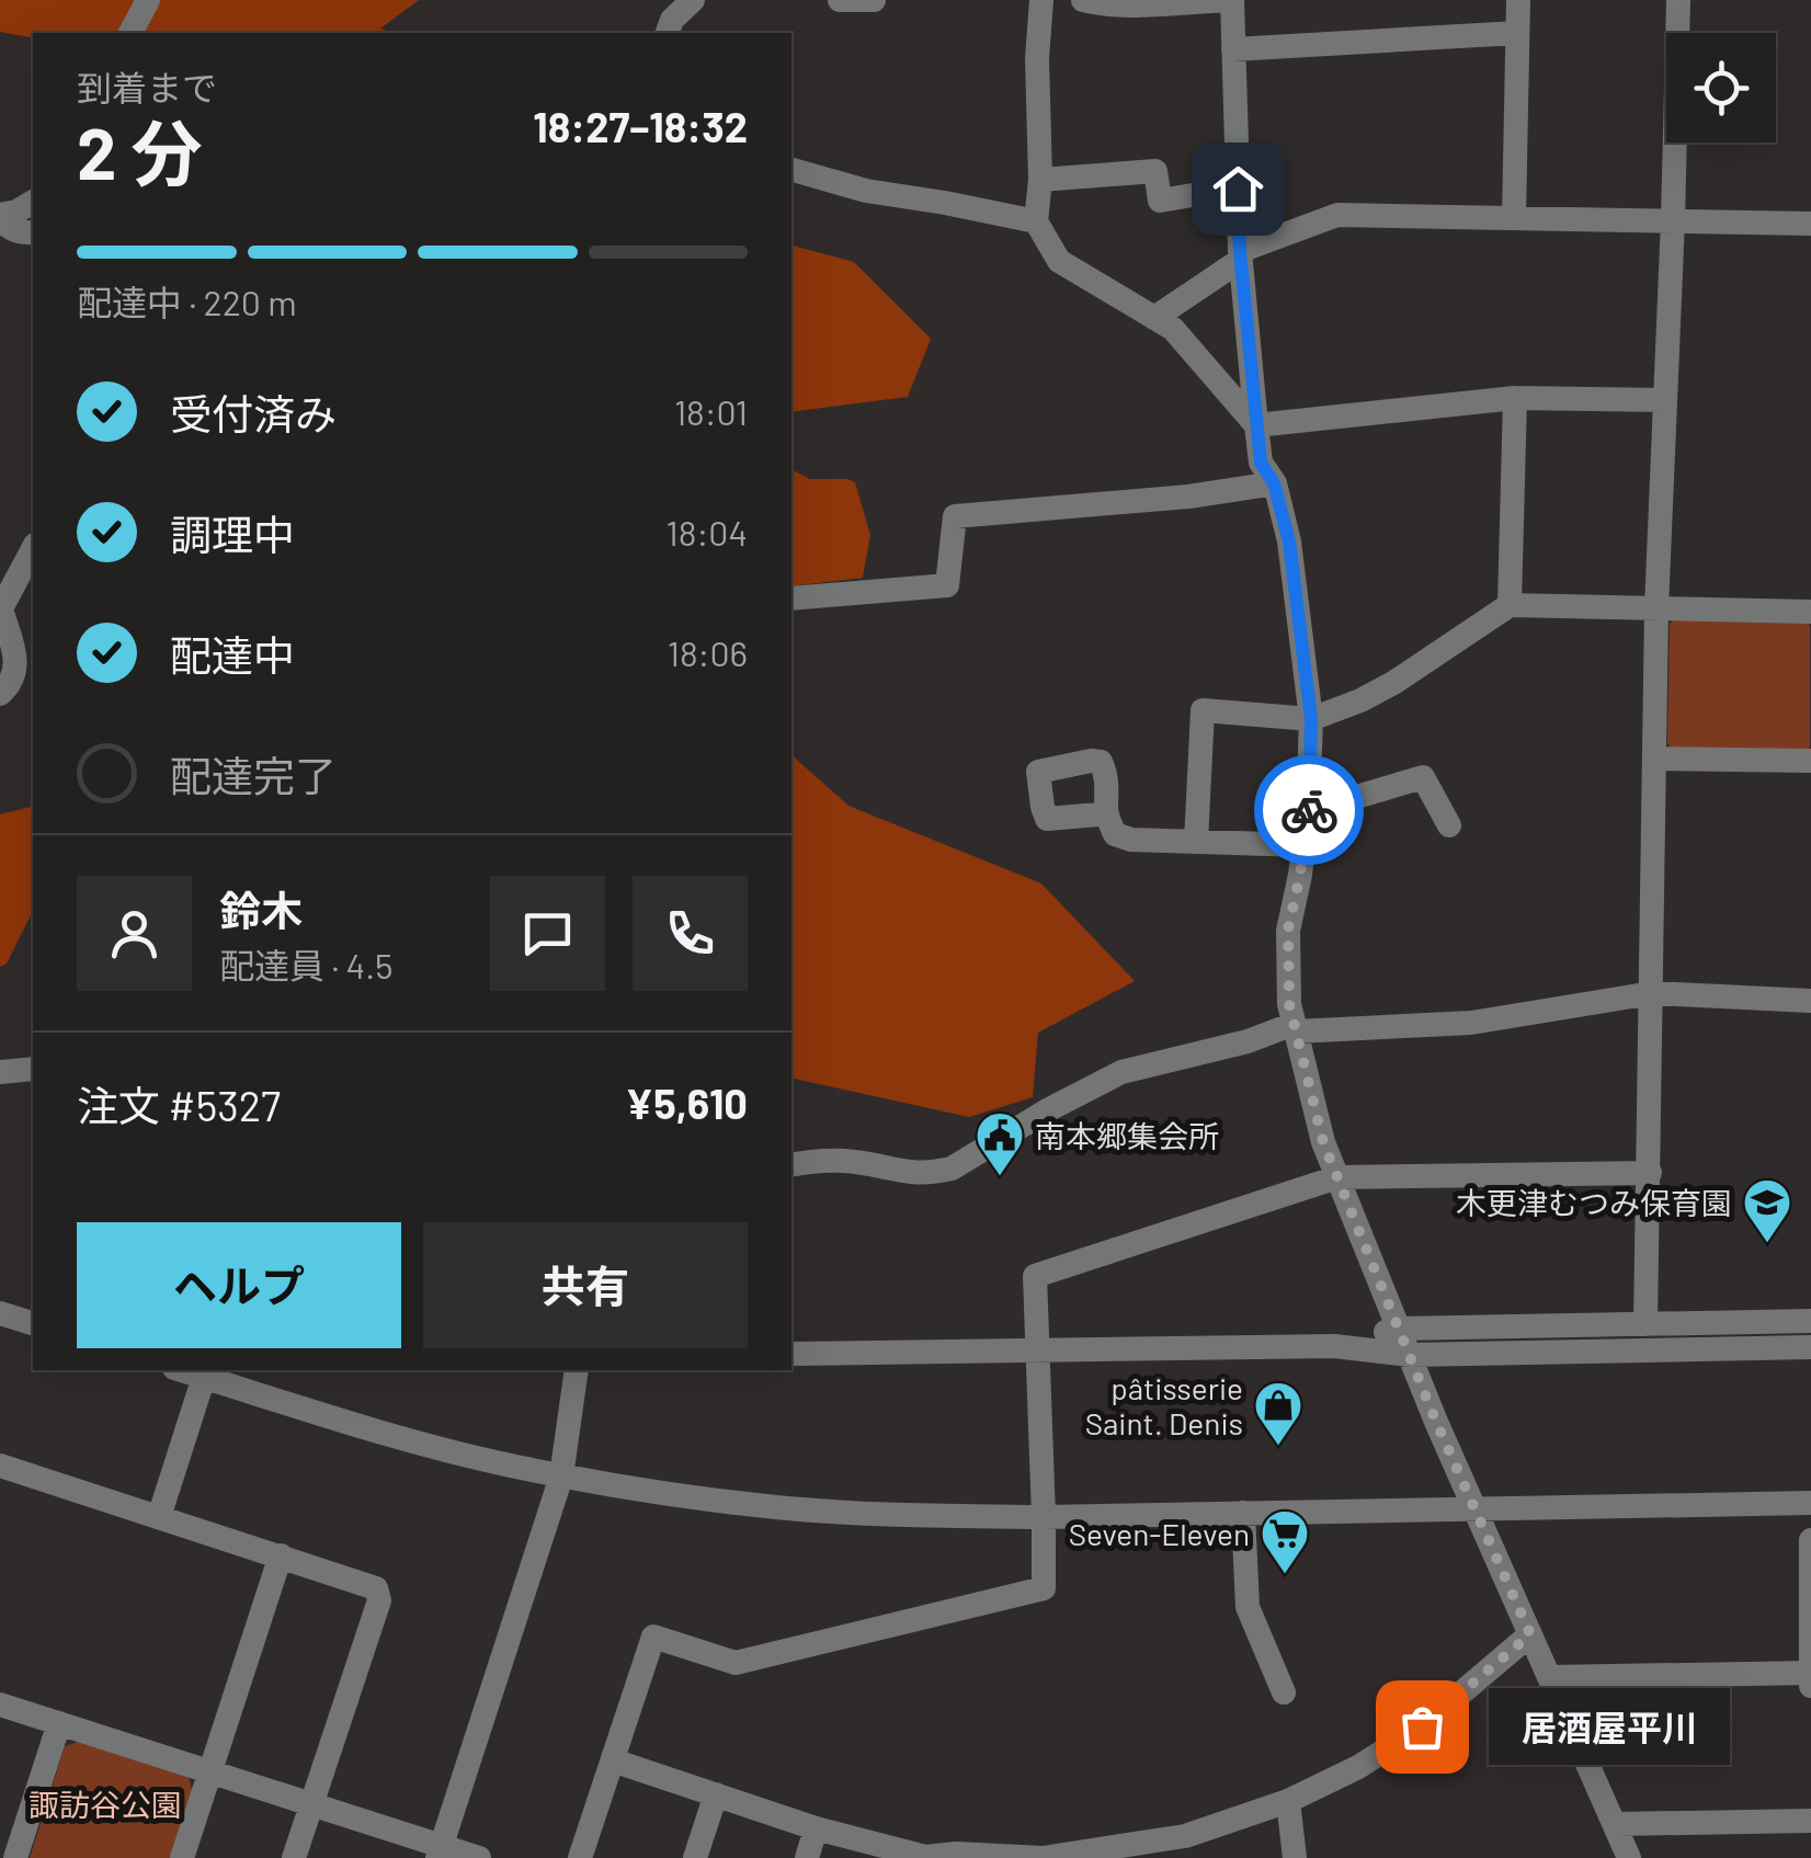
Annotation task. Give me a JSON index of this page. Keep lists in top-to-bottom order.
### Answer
{
  "parks": ["諏訪谷公園"],
  "places": {
    "public building": ["南本郷集会所"],
    "school or university": ["木更津むつみ保育園"],
    "shop": ["pâtisserie Saint. Denis"],
    "supermarket": ["Seven-Eleven"],
    "other": ["居酒屋平川"]
  },
  "page": {
    "heading": ["2 分", "到着まで", "18:27–18:32"],
    "panel": [
      "鈴木",
      "配達員 · 4.5",
      "注文 #5327",
      "¥5,610"
    ],
    "bar": "配達中 · 220 m",
    "list": [
      ["受付済み", "18:01"],
      ["調理中", "18:04"],
      ["配達中", "18:06"],
      "配達完了"
    ],
    "buttons": ["ヘルプ", "共有"],
    "bubble": "居酒屋平川"
  }
}
